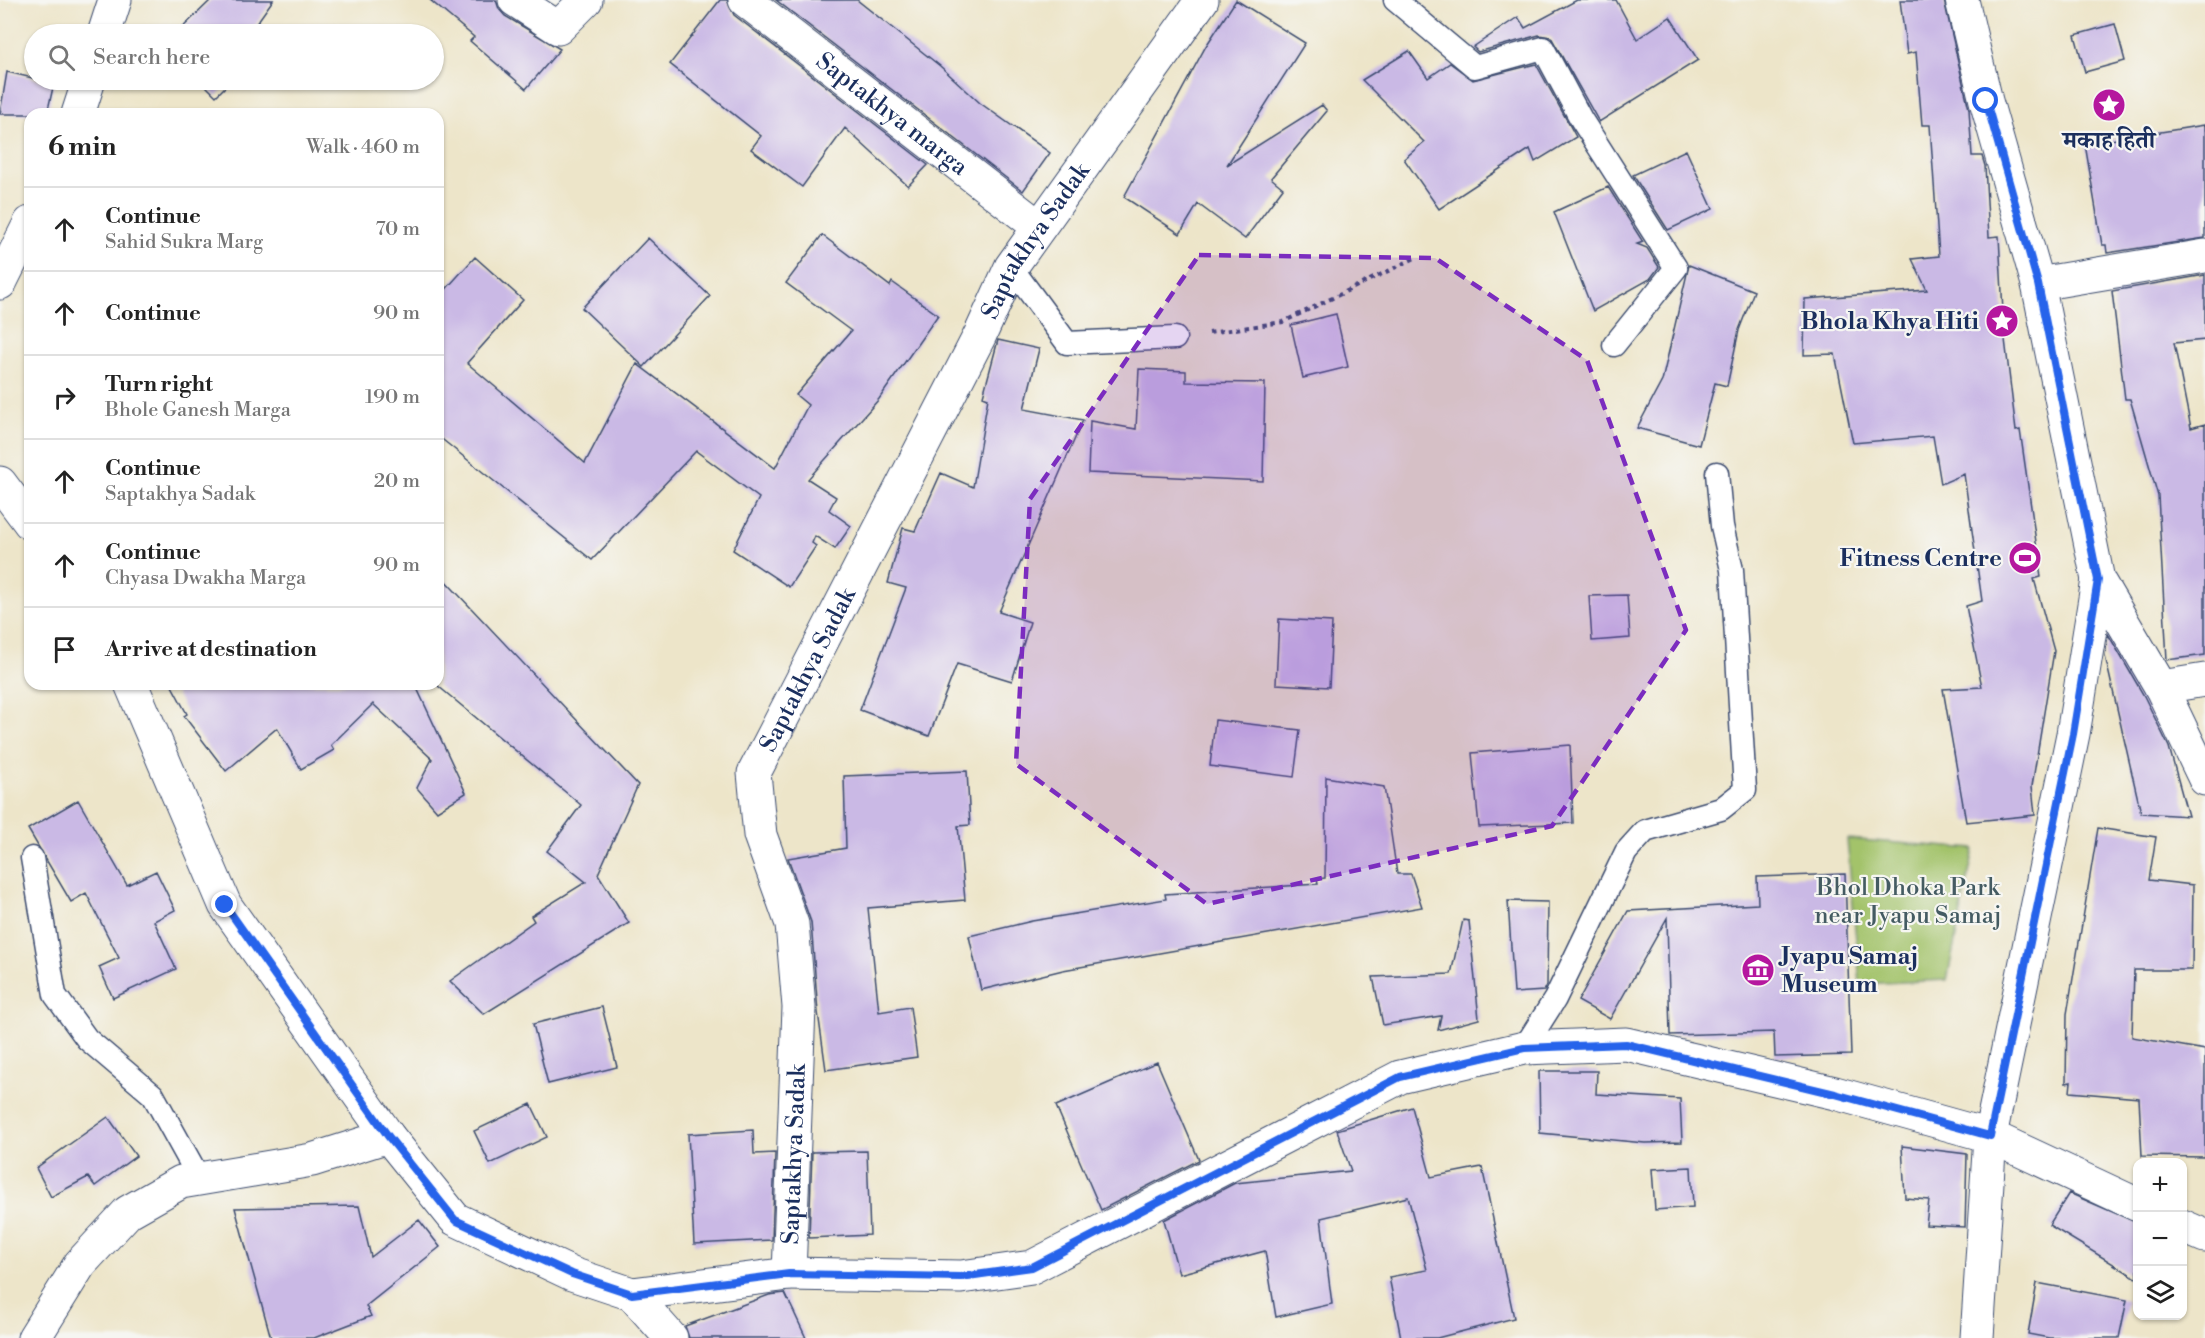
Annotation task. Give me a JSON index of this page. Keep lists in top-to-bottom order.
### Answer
{
  "streets": {
    "street": ["Saptakhya marga", "Saptakhya Sadak"]
  },
  "crossings": [
    ["Saptakhya marga", "Saptakhya Sadak"]
  ],
  "parks": ["Bhol Dhoka Park near Jyapu Samaj"],
  "places": {
    "place": ["मकाह हिती", "Bhola Khya Hiti"],
    "sports": ["Fitness Centre"],
    "museum": ["Jyapu Samaj Museum"]
  },
  "page": {
    "search": "Search here",
    "heading": ["6 min", "Walk · 460 m"],
    "list": [
      ["Continue", "Sahid Sukra Marg", "70 m"],
      ["Continue", "90 m"],
      ["Turn right", "Bhole Ganesh Marga", "190 m"],
      ["Continue", "Saptakhya Sadak", "20 m"],
      ["Continue", "Chyasa Dwakha Marga", "90 m"],
      "Arrive at destination"
    ],
    "map_buttons": ["+", "−"]
  }
}
